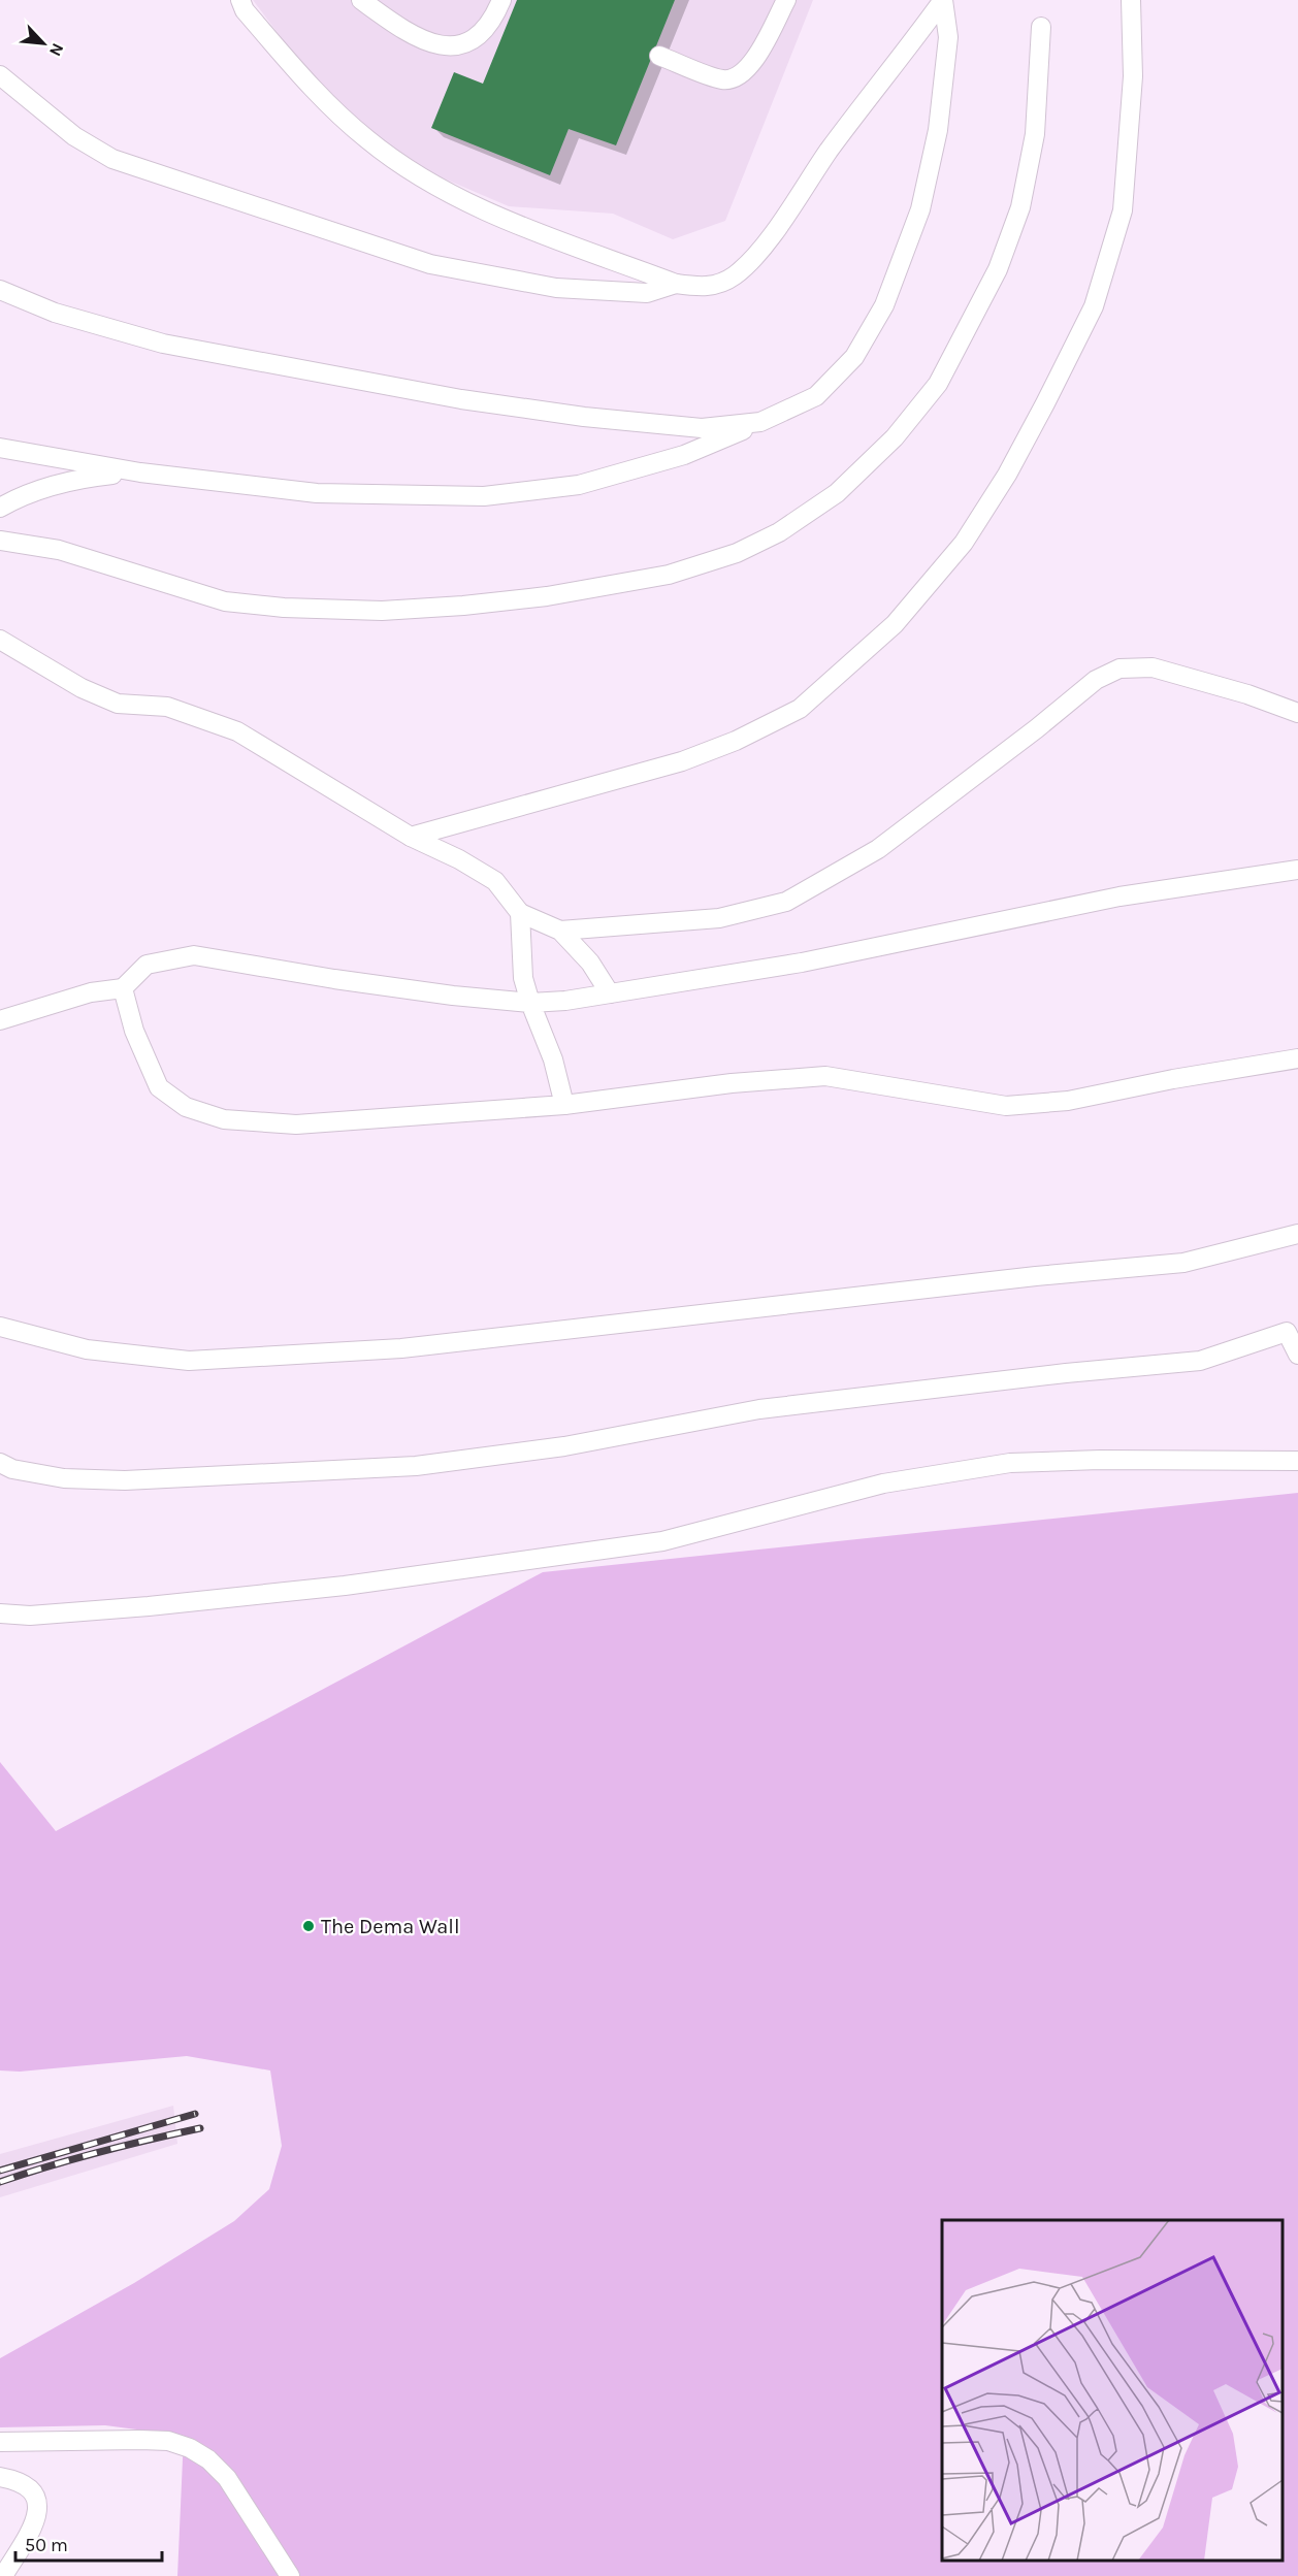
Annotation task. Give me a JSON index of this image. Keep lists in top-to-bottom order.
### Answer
{
  "places": ["The Dema Wall"],
  "scale_bar": "50 m",
  "north": "bottom right"
}
